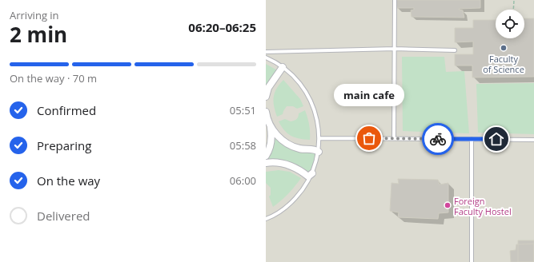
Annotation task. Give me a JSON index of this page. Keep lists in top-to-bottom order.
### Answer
{
  "places": ["Faculty of Science", "main cafe", "Foreign Faculty Hostel"],
  "page": {
    "heading": ["2 min", "Arriving in", "06:20–06:25"],
    "bar": "On the way · 70 m",
    "bubble": "main cafe",
    "list": [
      ["Confirmed", "05:51"],
      ["Preparing", "05:58"],
      ["On the way", "06:00"],
      "Delivered"
    ]
  }
}
